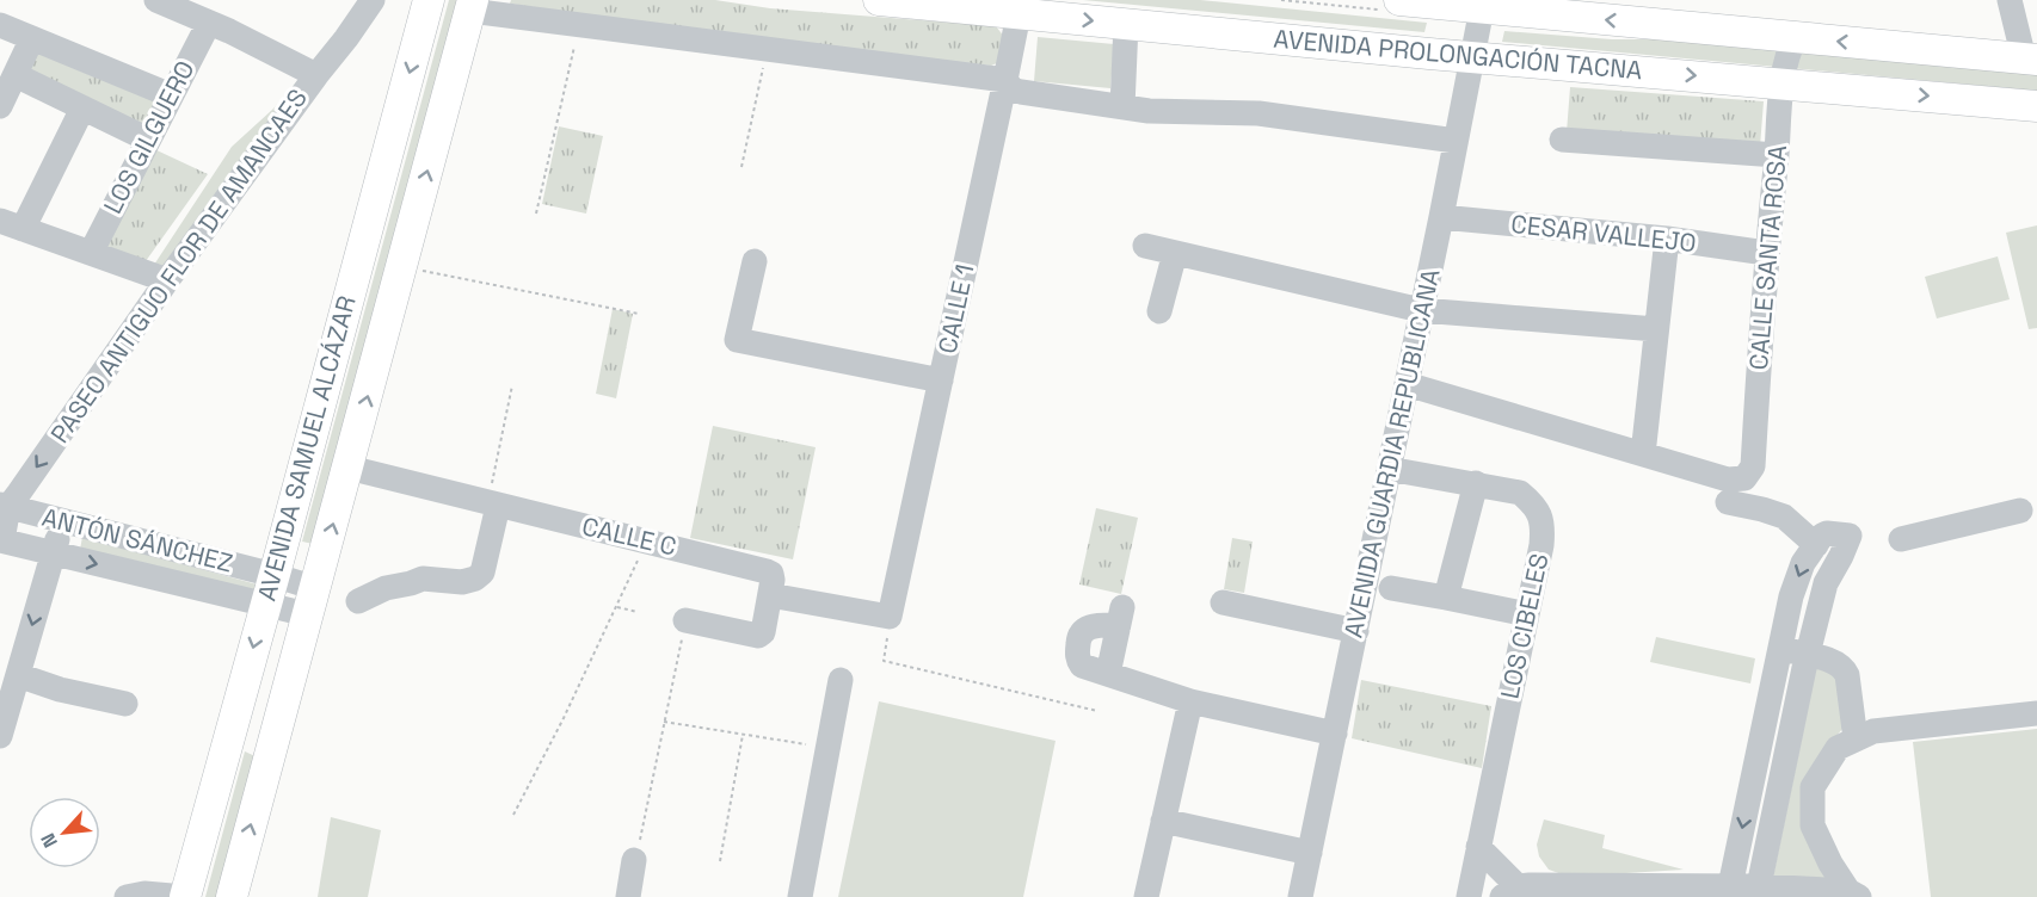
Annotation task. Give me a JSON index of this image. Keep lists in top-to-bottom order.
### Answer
{
  "streets": {
    "main road": ["AVENIDA PROLONGACIÓN TACNA", "AVENIDA SAMUEL ALCÁZAR"],
    "street": [
      "LOS GILGUERO",
      "CESAR VALLEJO",
      "CALLE SANTA ROSA",
      "PASEO ANTIGUO FLOR DE AMANCAES",
      "CALLE 1",
      "AVENIDA GUARDIA REPUBLICANA",
      "CALLE C",
      "ANTÓN SÁNCHEZ",
      "LOS CIBELES"
    ]
  },
  "crossings": [
    ["AVENIDA PROLONGACIÓN TACNA", "CALLE SANTA ROSA"],
    ["AVENIDA PROLONGACIÓN TACNA", "CALLE 1"],
    ["AVENIDA PROLONGACIÓN TACNA", "AVENIDA GUARDIA REPUBLICANA"],
    ["CESAR VALLEJO", "CALLE SANTA ROSA"],
    ["CESAR VALLEJO", "AVENIDA GUARDIA REPUBLICANA"],
    ["PASEO ANTIGUO FLOR DE AMANCAES", "ANTÓN SÁNCHEZ"],
    ["CALLE 1", "CALLE C"],
    ["AVENIDA SAMUEL ALCÁZAR", "CALLE C"],
    ["AVENIDA SAMUEL ALCÁZAR", "ANTÓN SÁNCHEZ"],
    ["AVENIDA GUARDIA REPUBLICANA", "LOS CIBELES"]
  ],
  "one_way": ["PASEO ANTIGUO FLOR DE AMANCAES"],
  "north": "bottom left"
}
